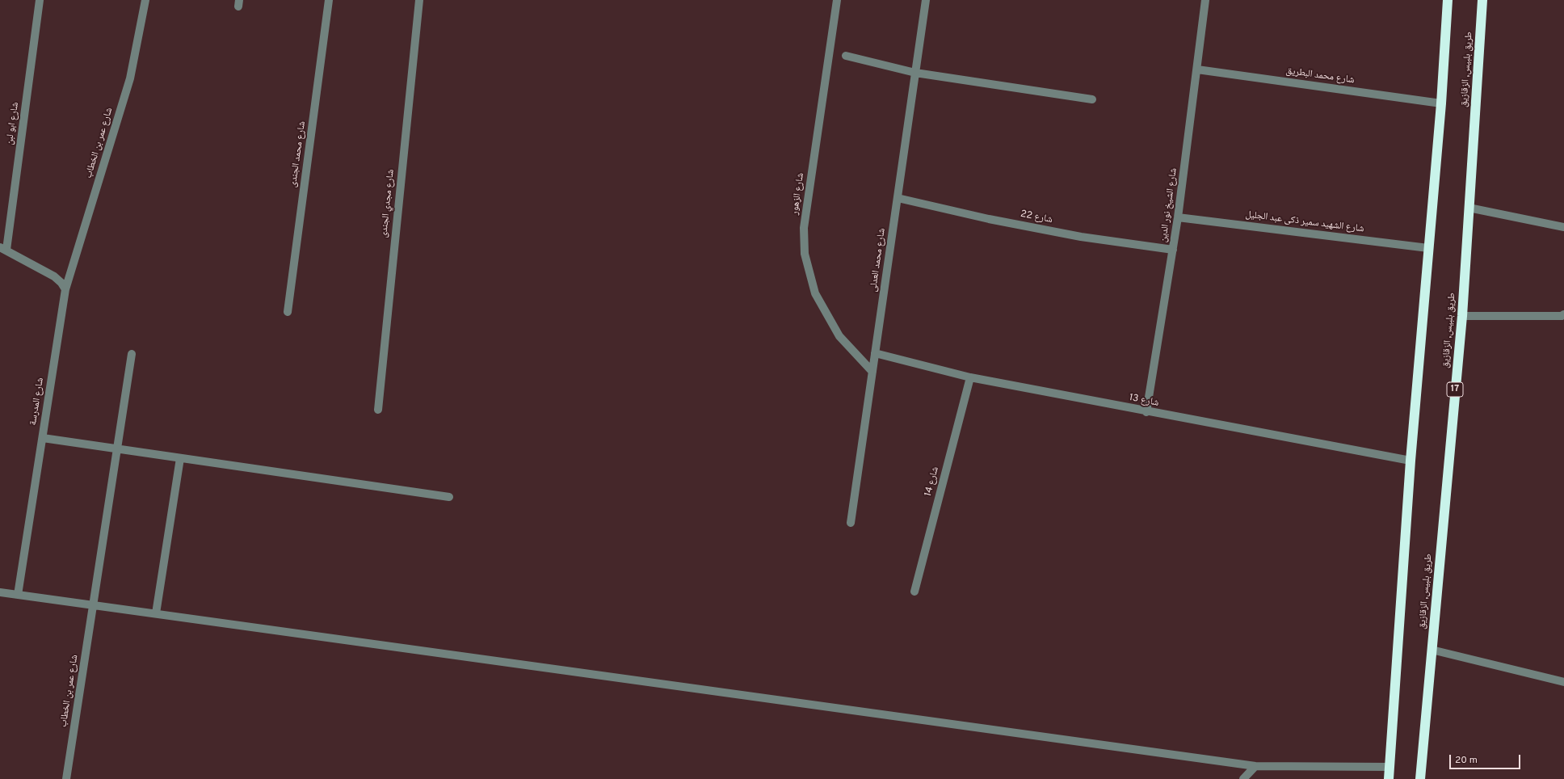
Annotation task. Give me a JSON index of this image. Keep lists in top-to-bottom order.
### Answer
{
  "streets": {
    "highway": ["طريق بلبيس, الزقازيق", "17"],
    "street": [
      "شارع محمد البطريق",
      "شارع ابو لبن",
      "شارع عمر بن الخطاب",
      "شارع محمد الجندى",
      "شارع الزهور",
      "شارع مجدي الجندى",
      "شارع الشيخ نور الدين",
      "شارع 22",
      "شارع الشهيد سمير ذكى عبد الجليل",
      "شارع محمد العدلى",
      "شارع 13",
      "شارع المدرسة",
      "شارع 14"
    ]
  },
  "crossings": [
    ["شارع محمد البطريق", "شارع الشيخ نور الدين"],
    ["شارع عمر بن الخطاب", "شارع المدرسة"],
    ["شارع الزهور", "شارع محمد العدلى"],
    ["شارع الشيخ نور الدين", "شارع 22"],
    ["شارع الشيخ نور الدين", "شارع الشهيد سمير ذكى عبد الجليل"],
    ["شارع الشيخ نور الدين", "شارع 13"],
    ["شارع 22", "شارع محمد العدلى"],
    ["شارع محمد العدلى", "شارع 13"],
    ["شارع 13", "شارع 14"]
  ],
  "scale_bar": "20 m"
}
